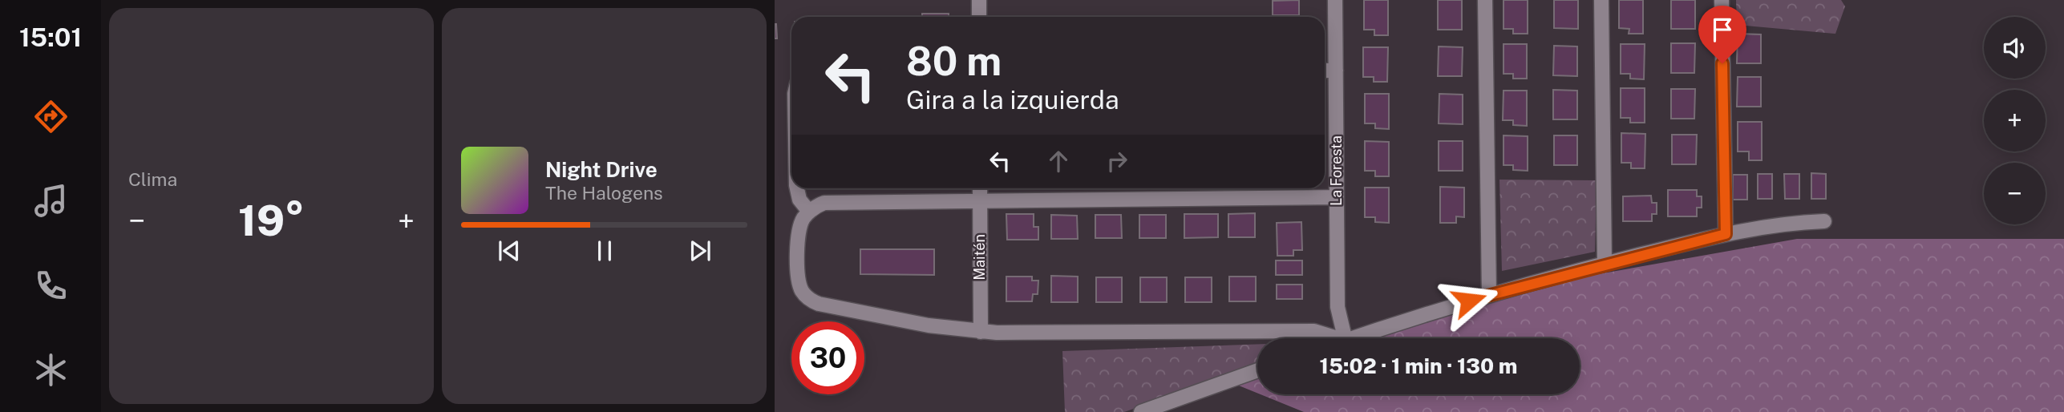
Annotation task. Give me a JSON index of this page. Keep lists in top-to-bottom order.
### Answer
{
  "streets": {
    "street": ["La Foresta", "Maitén"]
  },
  "page": {
    "tabs": "15:01",
    "tile": "Clima",
    "map_buttons": ["+", "−"],
    "turn": ["80 m", "Gira a la izquierda"],
    "song": ["Night Drive", "The Halogens"],
    "heat": ["−", "19°", "+"],
    "limit": "30",
    "trip": "15:02 · 1 min · 130 m"
  }
}
